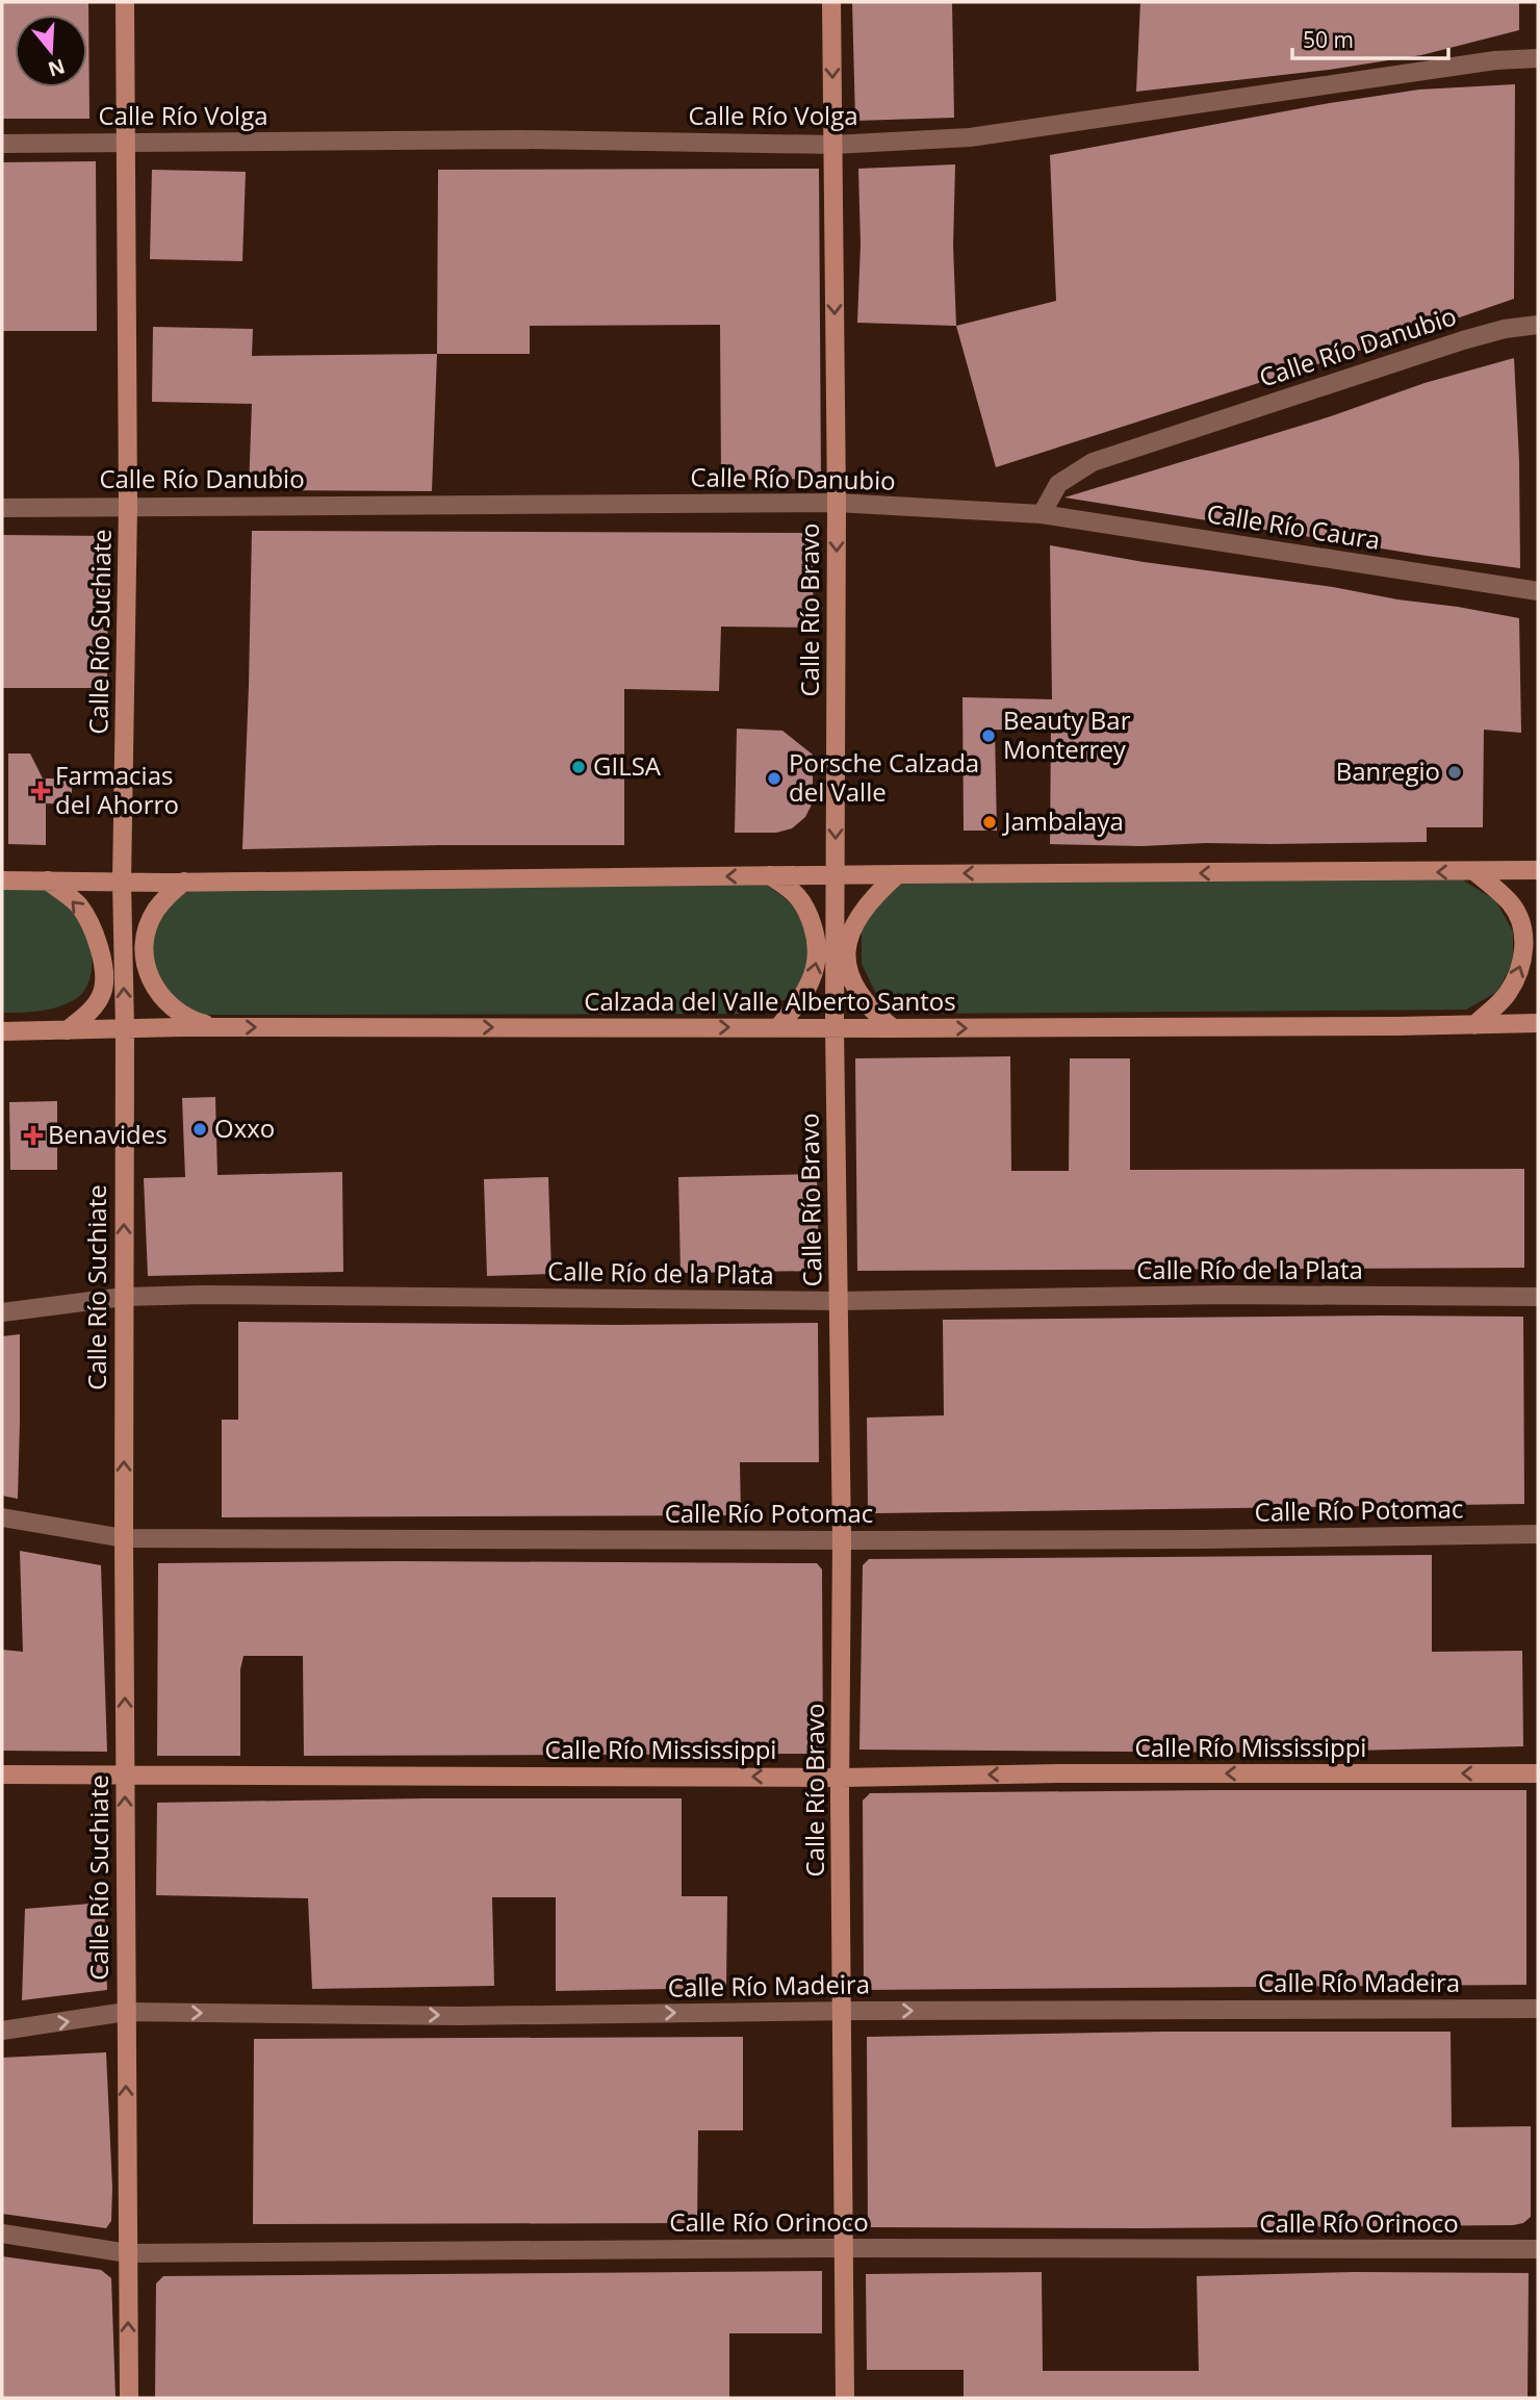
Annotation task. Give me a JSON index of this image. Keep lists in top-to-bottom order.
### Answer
{
  "streets": {
    "street": [
      "Calle Río Volga",
      "Calle Río Danubio",
      "Calle Río Caura",
      "Calle Río Bravo",
      "Calle Río Suchiate",
      "Calzada del Valle Alberto Santos",
      "Calle Río de la Plata",
      "Calle Río Potomac",
      "Calle Río Mississippi",
      "Calle Río Madeira",
      "Calle Río Orinoco"
    ]
  },
  "crossings": [
    ["Calle Río Volga", "Calle Río Bravo"],
    ["Calle Río Volga", "Calle Río Suchiate"],
    ["Calle Río Danubio", "Calle Río Caura"],
    ["Calle Río Danubio", "Calle Río Bravo"],
    ["Calle Río Danubio", "Calle Río Suchiate"],
    ["Calle Río Bravo", "Calzada del Valle Alberto Santos"],
    ["Calle Río Bravo", "Calle Río de la Plata"],
    ["Calle Río Bravo", "Calle Río Potomac"],
    ["Calle Río Bravo", "Calle Río Mississippi"],
    ["Calle Río Bravo", "Calle Río Madeira"],
    ["Calle Río Bravo", "Calle Río Orinoco"],
    ["Calle Río Suchiate", "Calzada del Valle Alberto Santos"],
    ["Calle Río Suchiate", "Calle Río de la Plata"],
    ["Calle Río Suchiate", "Calle Río Potomac"],
    ["Calle Río Suchiate", "Calle Río Mississippi"],
    ["Calle Río Suchiate", "Calle Río Madeira"],
    ["Calle Río Suchiate", "Calle Río Orinoco"]
  ],
  "one_way": [
    "Calle Río Bravo",
    "Calle Río Suchiate",
    "Calle Río Mississippi",
    "Calle Río Madeira"
  ],
  "places": {
    "other": [
      "Beauty Bar Monterrey",
      "GILSA",
      "Banregio",
      "Porsche Calzada del Valle",
      "Jambalaya",
      "Oxxo"
    ],
    "health": ["Farmacias del Ahorro", "Benavides"]
  },
  "scale_bar": "50 m",
  "north": "bottom"
}
